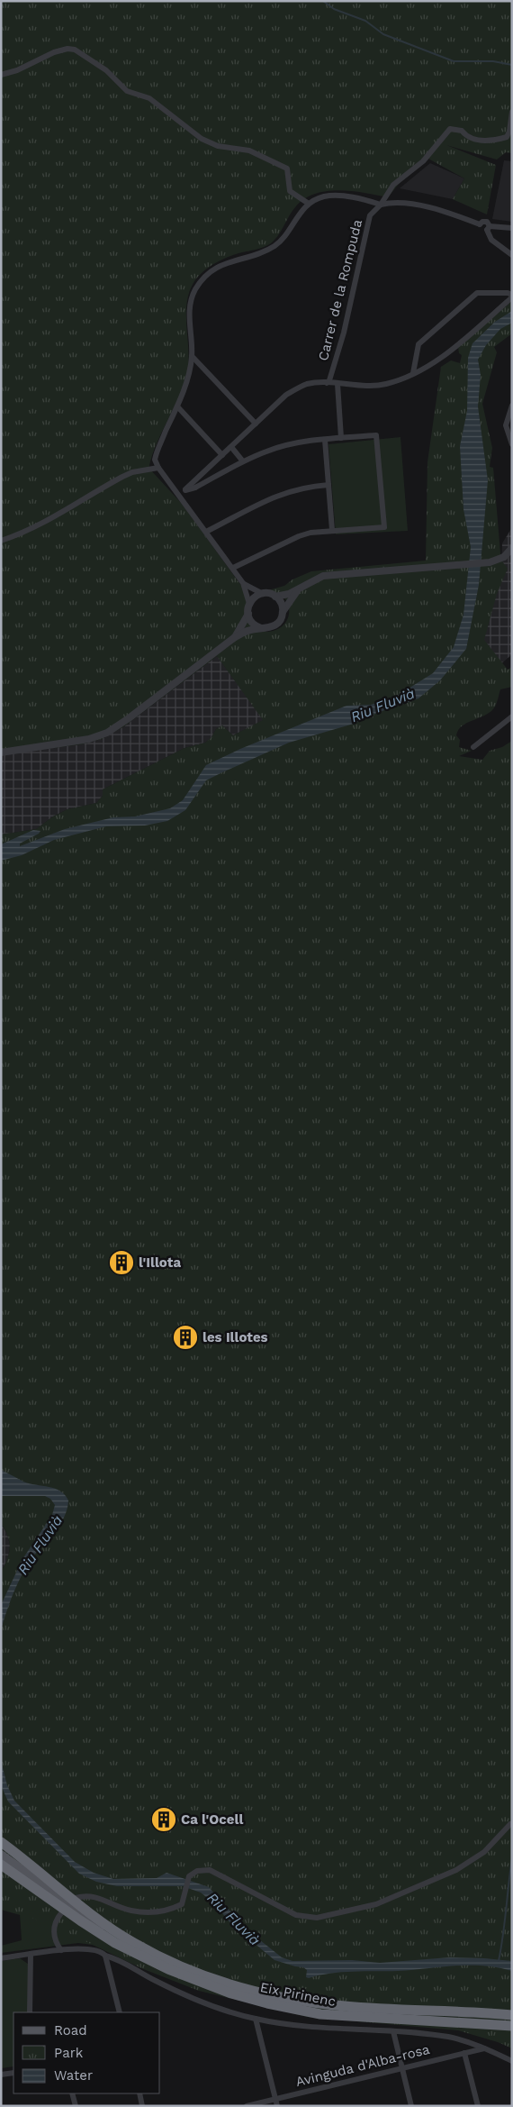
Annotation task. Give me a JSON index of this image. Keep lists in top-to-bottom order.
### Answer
{
  "streets": {
    "highway": ["Eix Pirinenc"],
    "street": ["Carrer de la Rompuda", "Avinguda d'Alba-rosa"]
  },
  "water": ["Riu Fluvià"],
  "places": {
    "building": ["l'Illota", "les Illotes", "Ca l'Ocell"]
  },
  "legend": ["Road", "Park", "Water"]
}
